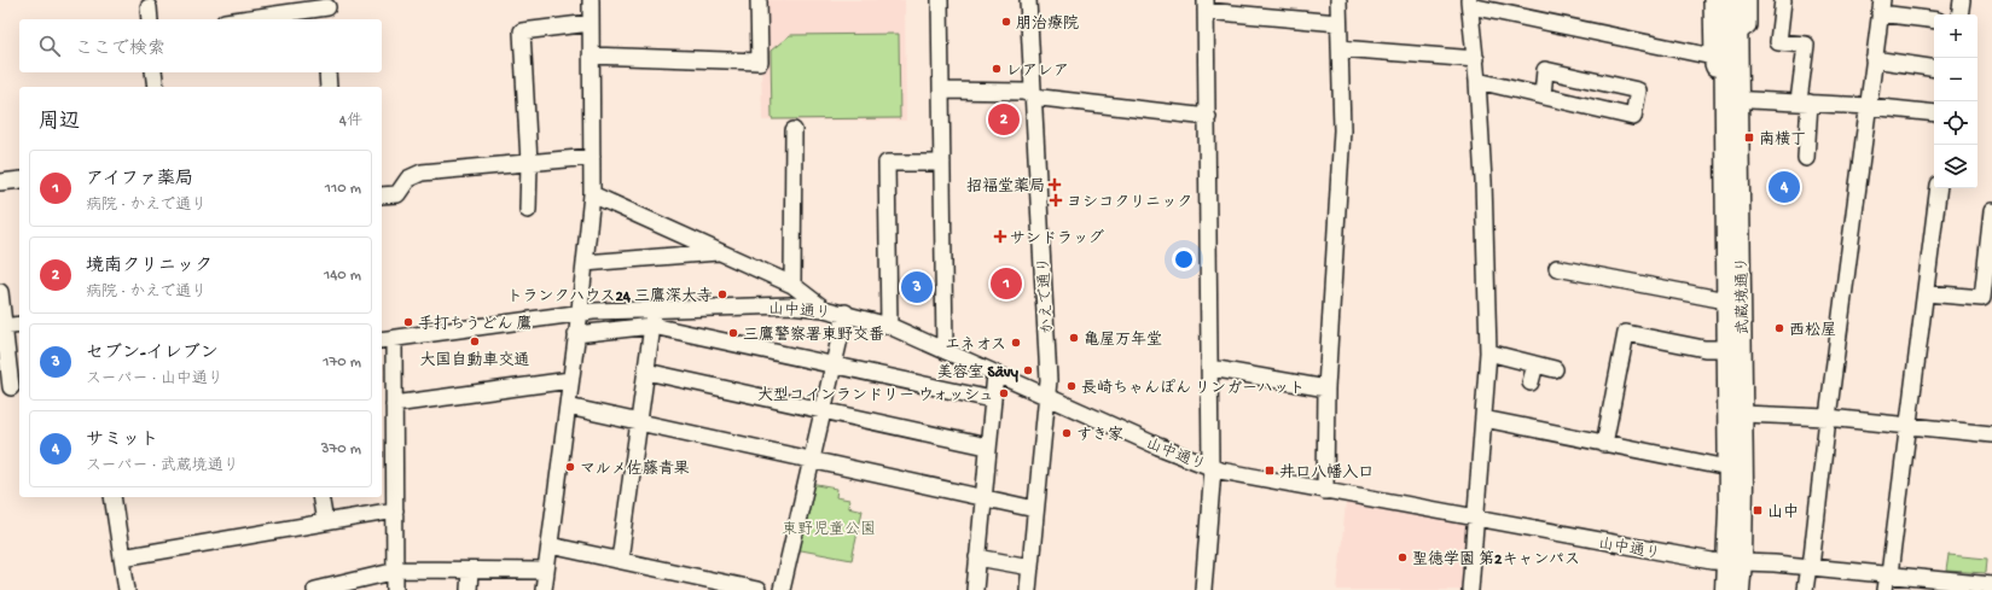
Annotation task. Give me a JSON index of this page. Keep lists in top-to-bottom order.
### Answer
{
  "streets": {
    "main road": ["武蔵境通り"],
    "street": ["かえで通り", "山中通り"]
  },
  "crossings": [
    ["かえで通り", "山中通り"],
    ["武蔵境通り", "山中通り"]
  ],
  "parks": ["東野児童公園"],
  "places": {
    "other": [
      "朋治療院",
      "レアレア",
      "トランクハウス24 三鷹深大寺",
      "手打ちうどん 鷹",
      "西松屋",
      "三鷹警察署東野交番",
      "亀屋万年堂",
      "大国自動車交通",
      "エネオス",
      "美容室 Sävy",
      "長崎ちゃんぽん リンガーハット",
      "大型コインランドリー ウォッシュ",
      "すき家",
      "マルメ佐藤青果",
      "聖徳学園 第2キャンパス"
    ],
    "transit": ["南横丁", "井口八幡入口", "山中"],
    "health": ["招福堂薬局", "ヨシコクリニック", "サンドラッグ"]
  },
  "page": {
    "map_buttons": ["+", "−"],
    "search": "ここで検索",
    "heading": ["周辺", "4件"],
    "pins": [
      "2",
      "4",
      "1",
      "3"
    ],
    "list": [
      {
        "mark": "1",
        "name": "アイファ薬局",
        "note": "病院 · かえで通り",
        "value": "110 m"
      },
      {
        "mark": "2",
        "name": "境南クリニック",
        "note": "病院 · かえで通り",
        "value": "140 m"
      },
      {
        "mark": "3",
        "name": "セブン-イレブン",
        "note": "スーパー · 山中通り",
        "value": "170 m"
      },
      {
        "mark": "4",
        "name": "サミット",
        "note": "スーパー · 武蔵境通り",
        "value": "370 m"
      }
    ]
  }
}
